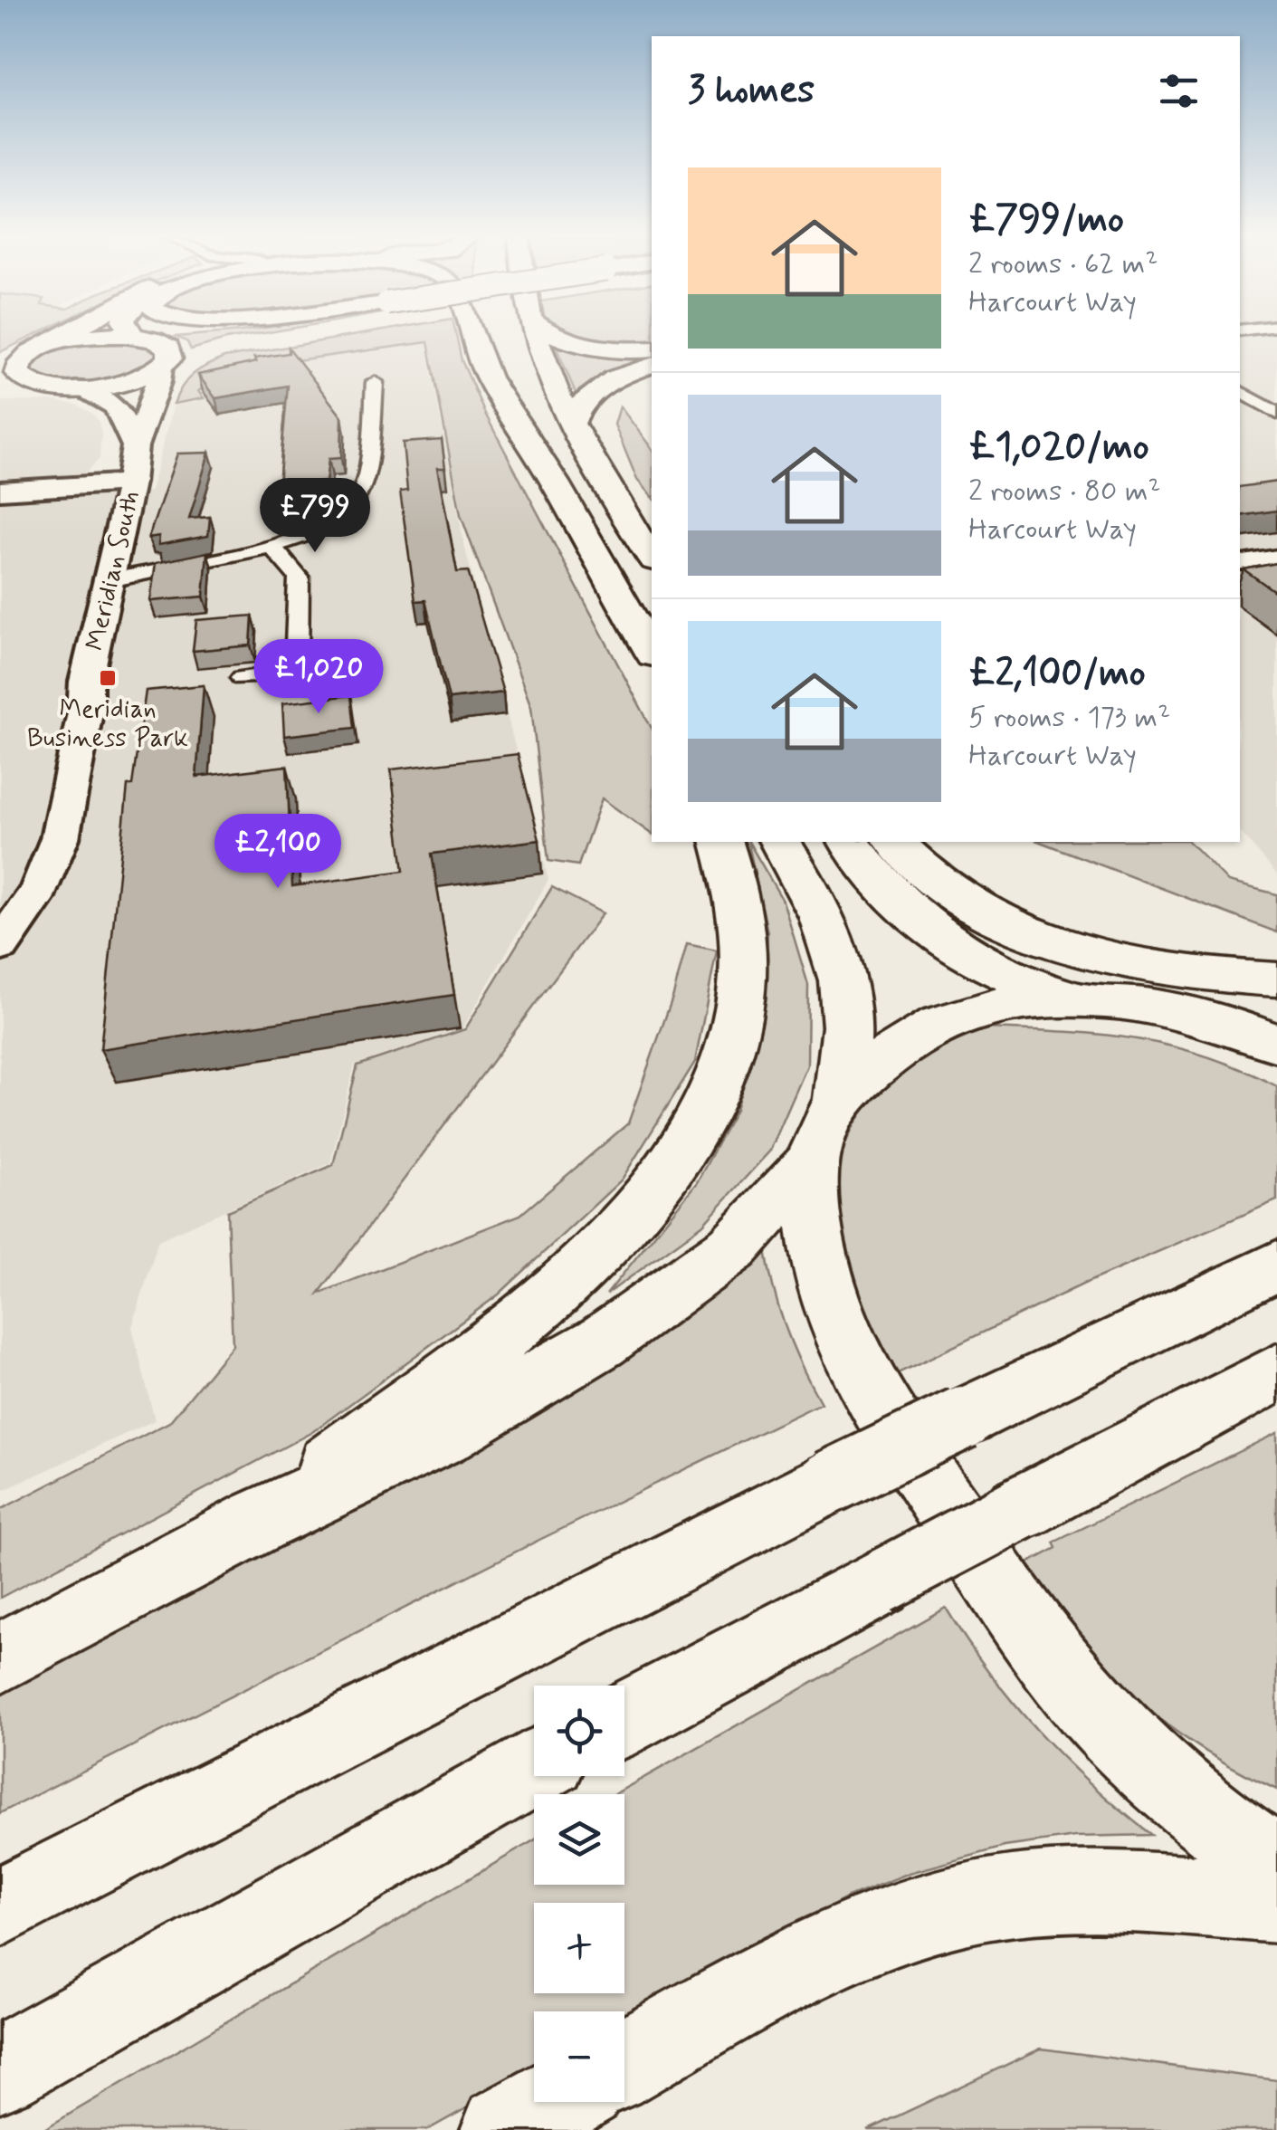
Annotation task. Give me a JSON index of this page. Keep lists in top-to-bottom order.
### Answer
{
  "streets": {
    "street": ["Meridian South"]
  },
  "places": {
    "transit": ["Meridian Business Park"]
  },
  "page": {
    "heading": "3 homes",
    "list": [
      {
        "name": "£799/mo",
        "note": "2 rooms · 62 m² · Harcourt Way"
      },
      {
        "name": "£1,020/mo",
        "note": "2 rooms · 80 m² · Harcourt Way"
      },
      {
        "name": "£2,100/mo",
        "note": "5 rooms · 173 m² · Harcourt Way"
      }
    ],
    "price": ["£799", "£1,020", "£2,100"],
    "map_buttons": ["+", "−"]
  }
}
